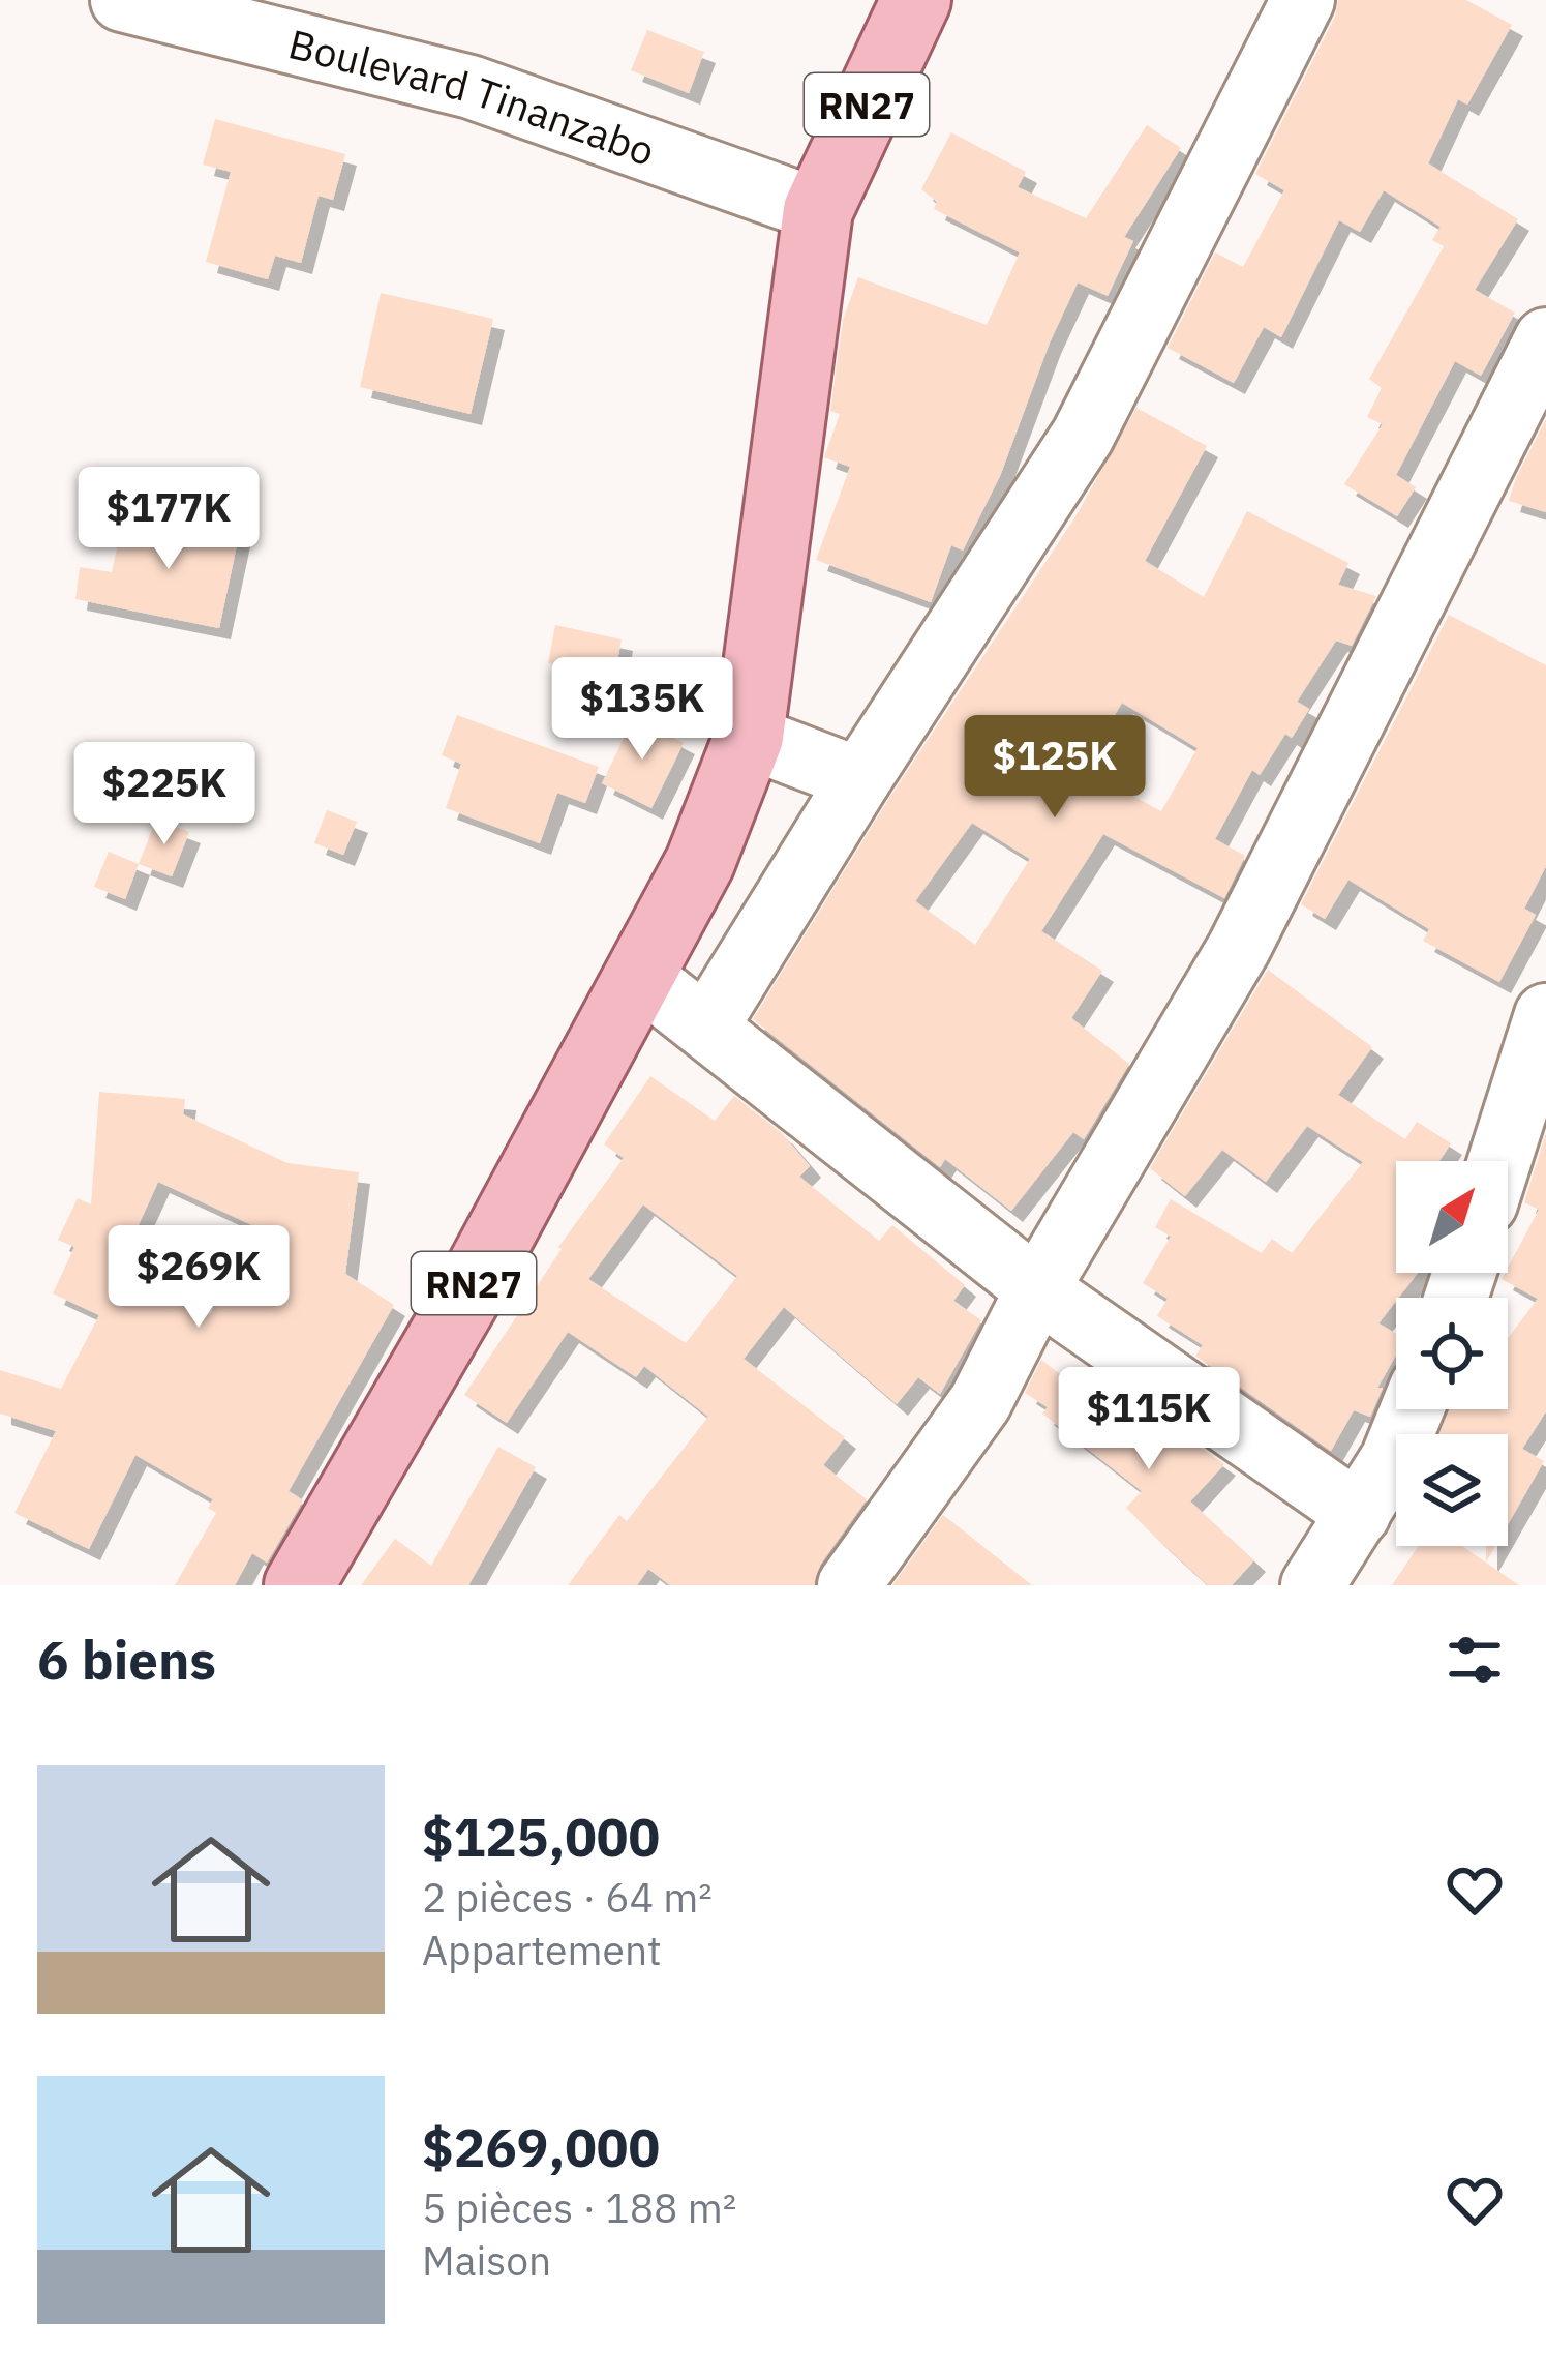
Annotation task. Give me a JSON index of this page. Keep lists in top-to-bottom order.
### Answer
{
  "streets": {
    "main road": ["RN27"],
    "street": ["Boulevard Tinanzabo"]
  },
  "crossings": [
    ["Boulevard Tinanzabo", "RN27"]
  ],
  "north": "top right",
  "page": {
    "price": [
      "$177K",
      "$135K",
      "$125K",
      "$225K",
      "$269K",
      "$115K"
    ],
    "heading": "6 biens",
    "list": [
      {
        "name": "$125,000",
        "note": "2 pièces · 64 m² · Appartement"
      },
      {
        "name": "$269,000",
        "note": "5 pièces · 188 m² · Maison"
      }
    ]
  }
}
